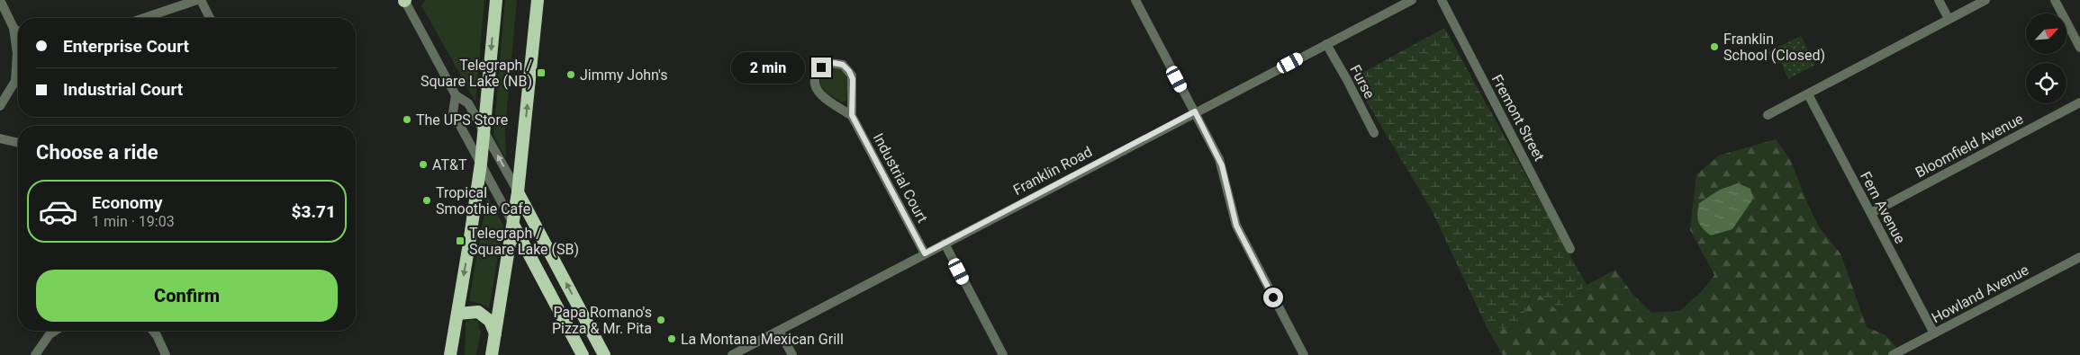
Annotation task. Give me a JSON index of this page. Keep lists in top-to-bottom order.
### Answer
{
  "streets": {
    "street": [
      "Furse",
      "Fremont Street",
      "Bloomfield Avenue",
      "Franklin Road",
      "Industrial Court",
      "Fern Avenue",
      "Howland Avenue"
    ]
  },
  "crossings": [
    ["Furse", "Franklin Road"],
    ["Bloomfield Avenue", "Fern Avenue"],
    ["Franklin Road", "Industrial Court"],
    ["Fern Avenue", "Howland Avenue"]
  ],
  "places": {
    "other": [
      "Franklin School (Closed)",
      "Jimmy John's",
      "The UPS Store",
      "AT&T",
      "Tropical Smoothie Cafe",
      "Papa Romano's Pizza & Mr. Pita",
      "La Montana Mexican Grill"
    ],
    "transit": ["Telegraph / Square Lake (NB)", "Telegraph / Square Lake (SB)"]
  },
  "north": "top right",
  "page": {
    "banner": ["Enterprise Court", "Industrial Court"],
    "bubble": "2 min",
    "heading": "Choose a ride",
    "list": [
      {
        "name": "Economy",
        "note": "1 min · 19:03",
        "value": "$3.71"
      }
    ],
    "buttons": "Confirm"
  }
}
